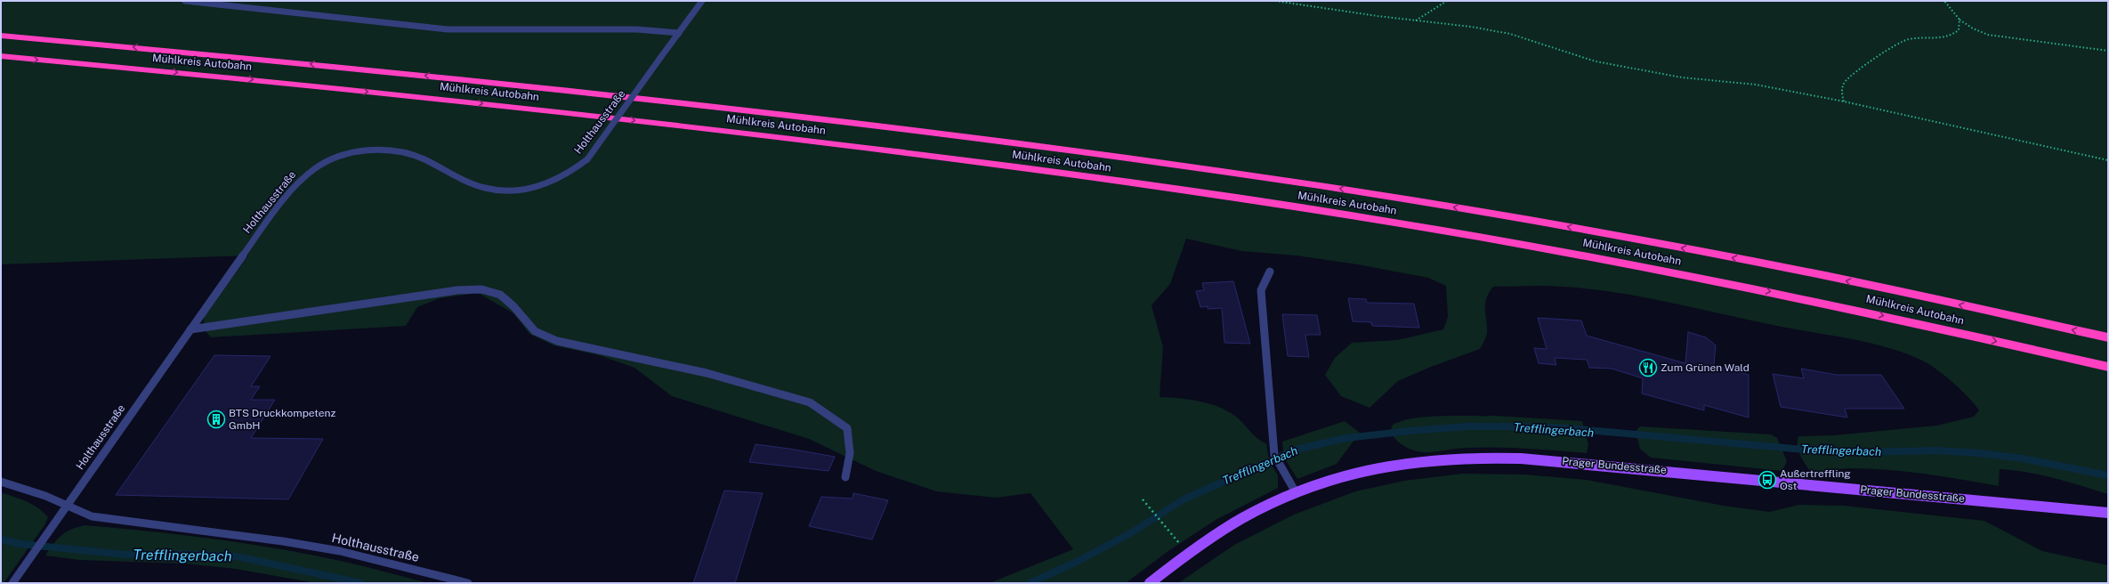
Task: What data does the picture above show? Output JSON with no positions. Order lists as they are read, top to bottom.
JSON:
{
  "streets": {
    "highway": ["Mühlkreis Autobahn"],
    "main road": ["Prager Bundesstraße"],
    "street": ["Holthausstraße"]
  },
  "water": ["Trefflingerbach"],
  "places": {
    "restaurant": ["Zum Grünen Wald"],
    "building": ["BTS Druckkompetenz GmbH"],
    "bus stop": ["Außertreffling Ost"]
  }
}
